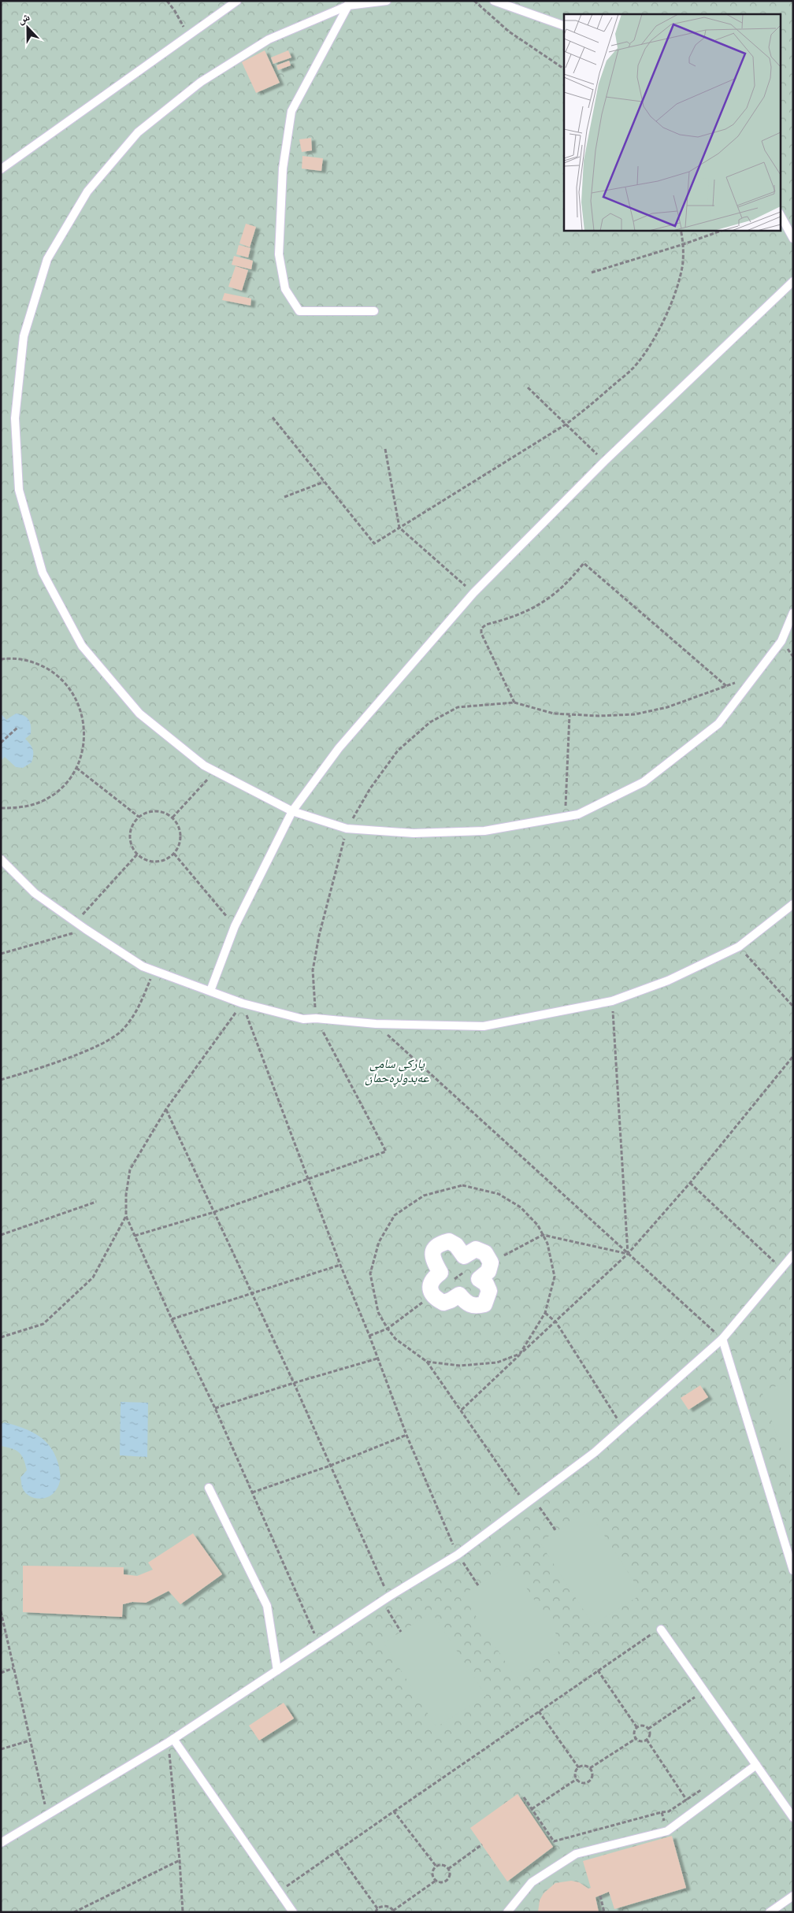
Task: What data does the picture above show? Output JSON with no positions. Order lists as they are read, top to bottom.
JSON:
{
  "parks": ["پارکی سامی عەبدولڕەحمان"],
  "north": "top"
}
